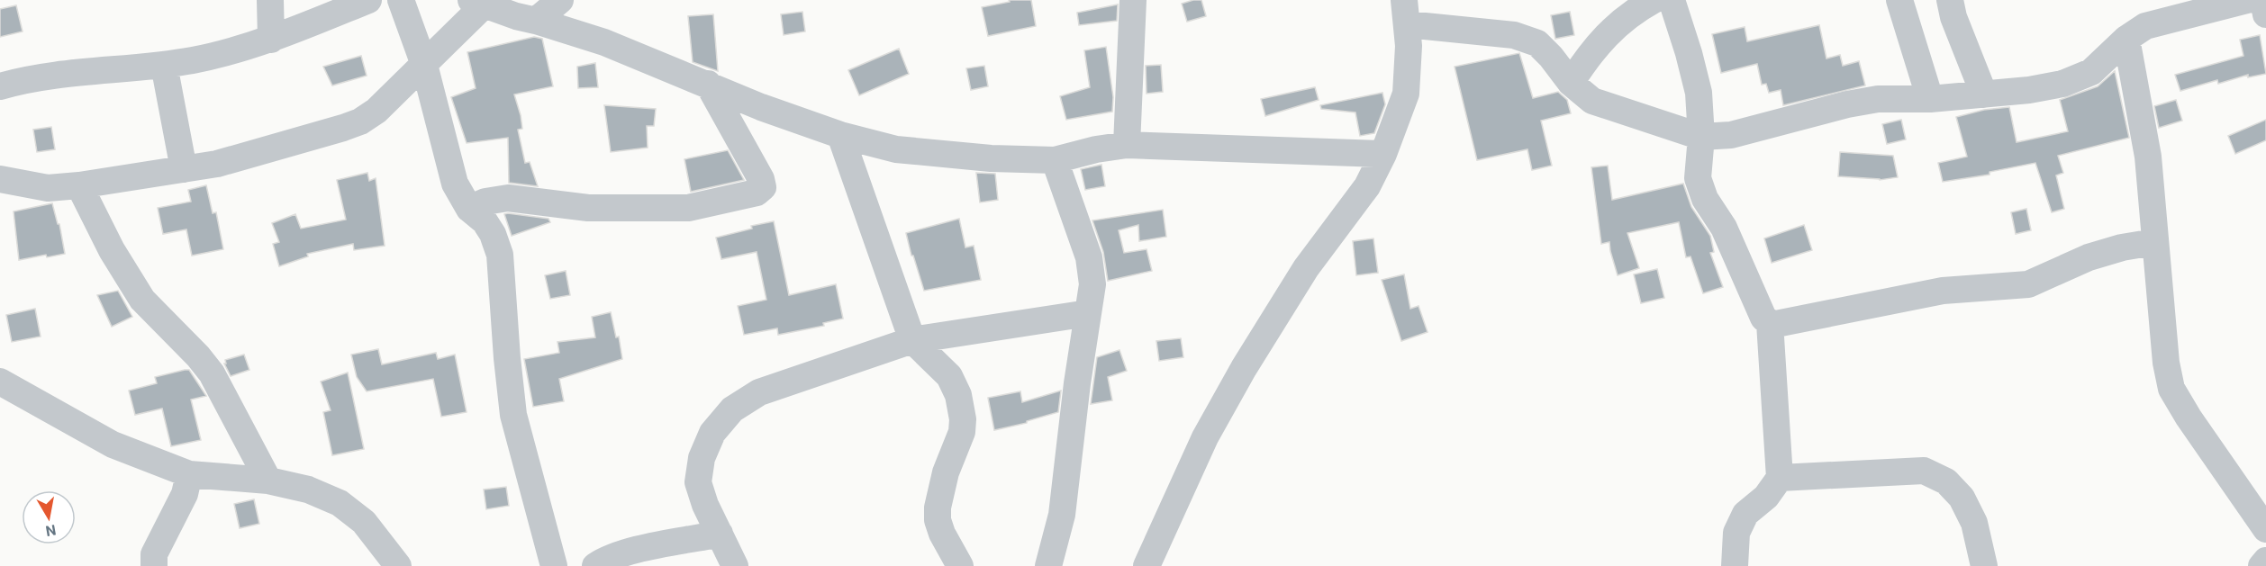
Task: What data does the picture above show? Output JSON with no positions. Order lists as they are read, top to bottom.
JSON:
{
  "north": "bottom"
}
